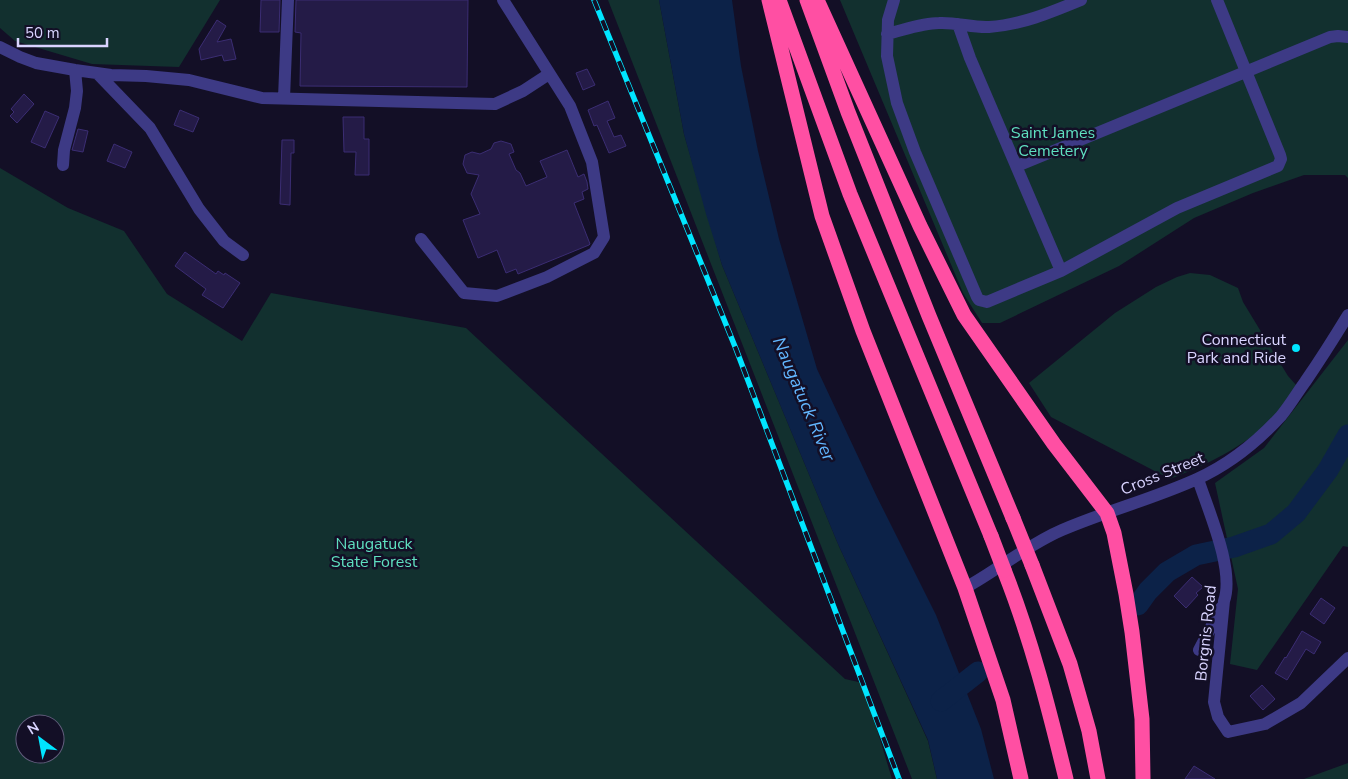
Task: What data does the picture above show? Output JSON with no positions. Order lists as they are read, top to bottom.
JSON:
{
  "streets": {
    "street": ["Cross Street", "Borgnis Road"]
  },
  "crossings": [
    ["Cross Street", "Borgnis Road"]
  ],
  "water": ["Naugatuck River"],
  "parks": ["Saint James Cemetery", "Naugatuck State Forest"],
  "places": ["Connecticut Park and Ride"],
  "scale_bar": "50 m",
  "north": "top left"
}
